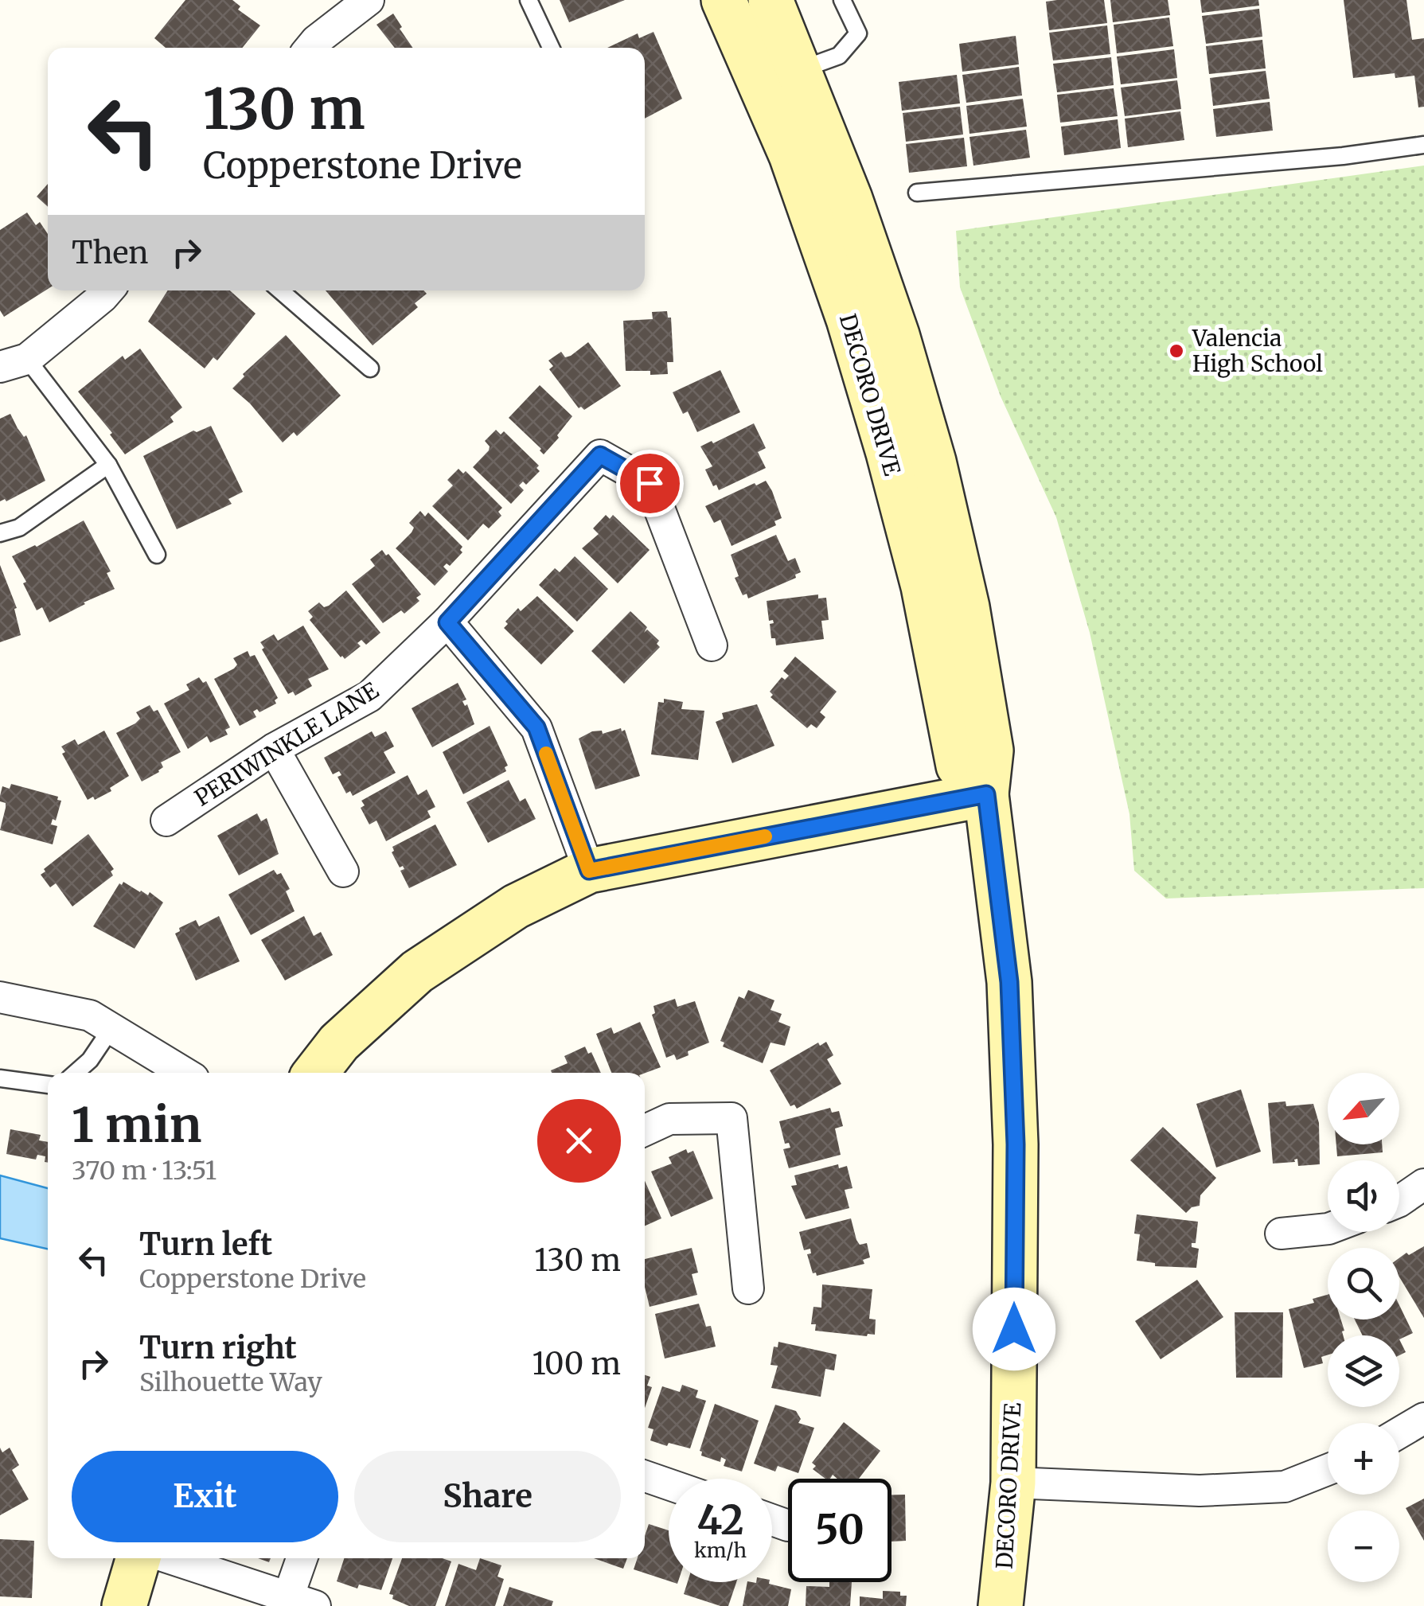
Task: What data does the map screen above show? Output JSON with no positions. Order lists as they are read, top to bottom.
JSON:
{
  "streets": {
    "main road": ["DECORO DRIVE"],
    "street": ["PERIWINKLE LANE"]
  },
  "places": ["Valencia High School"],
  "north": "bottom left",
  "page": {
    "turn": ["130 m", "Copperstone Drive"],
    "then": "Then",
    "map_buttons": ["+", "−"],
    "heading": ["1 min", "370 m · 13:51"],
    "list": [
      {
        "name": "Turn left",
        "note": "Copperstone Drive",
        "value": "130 m"
      },
      {
        "name": "Turn right",
        "note": "Silhouette Way",
        "value": "100 m"
      }
    ],
    "buttons": ["Exit", "Share"],
    "speed": "42 km/h",
    "limit": "50"
  }
}
